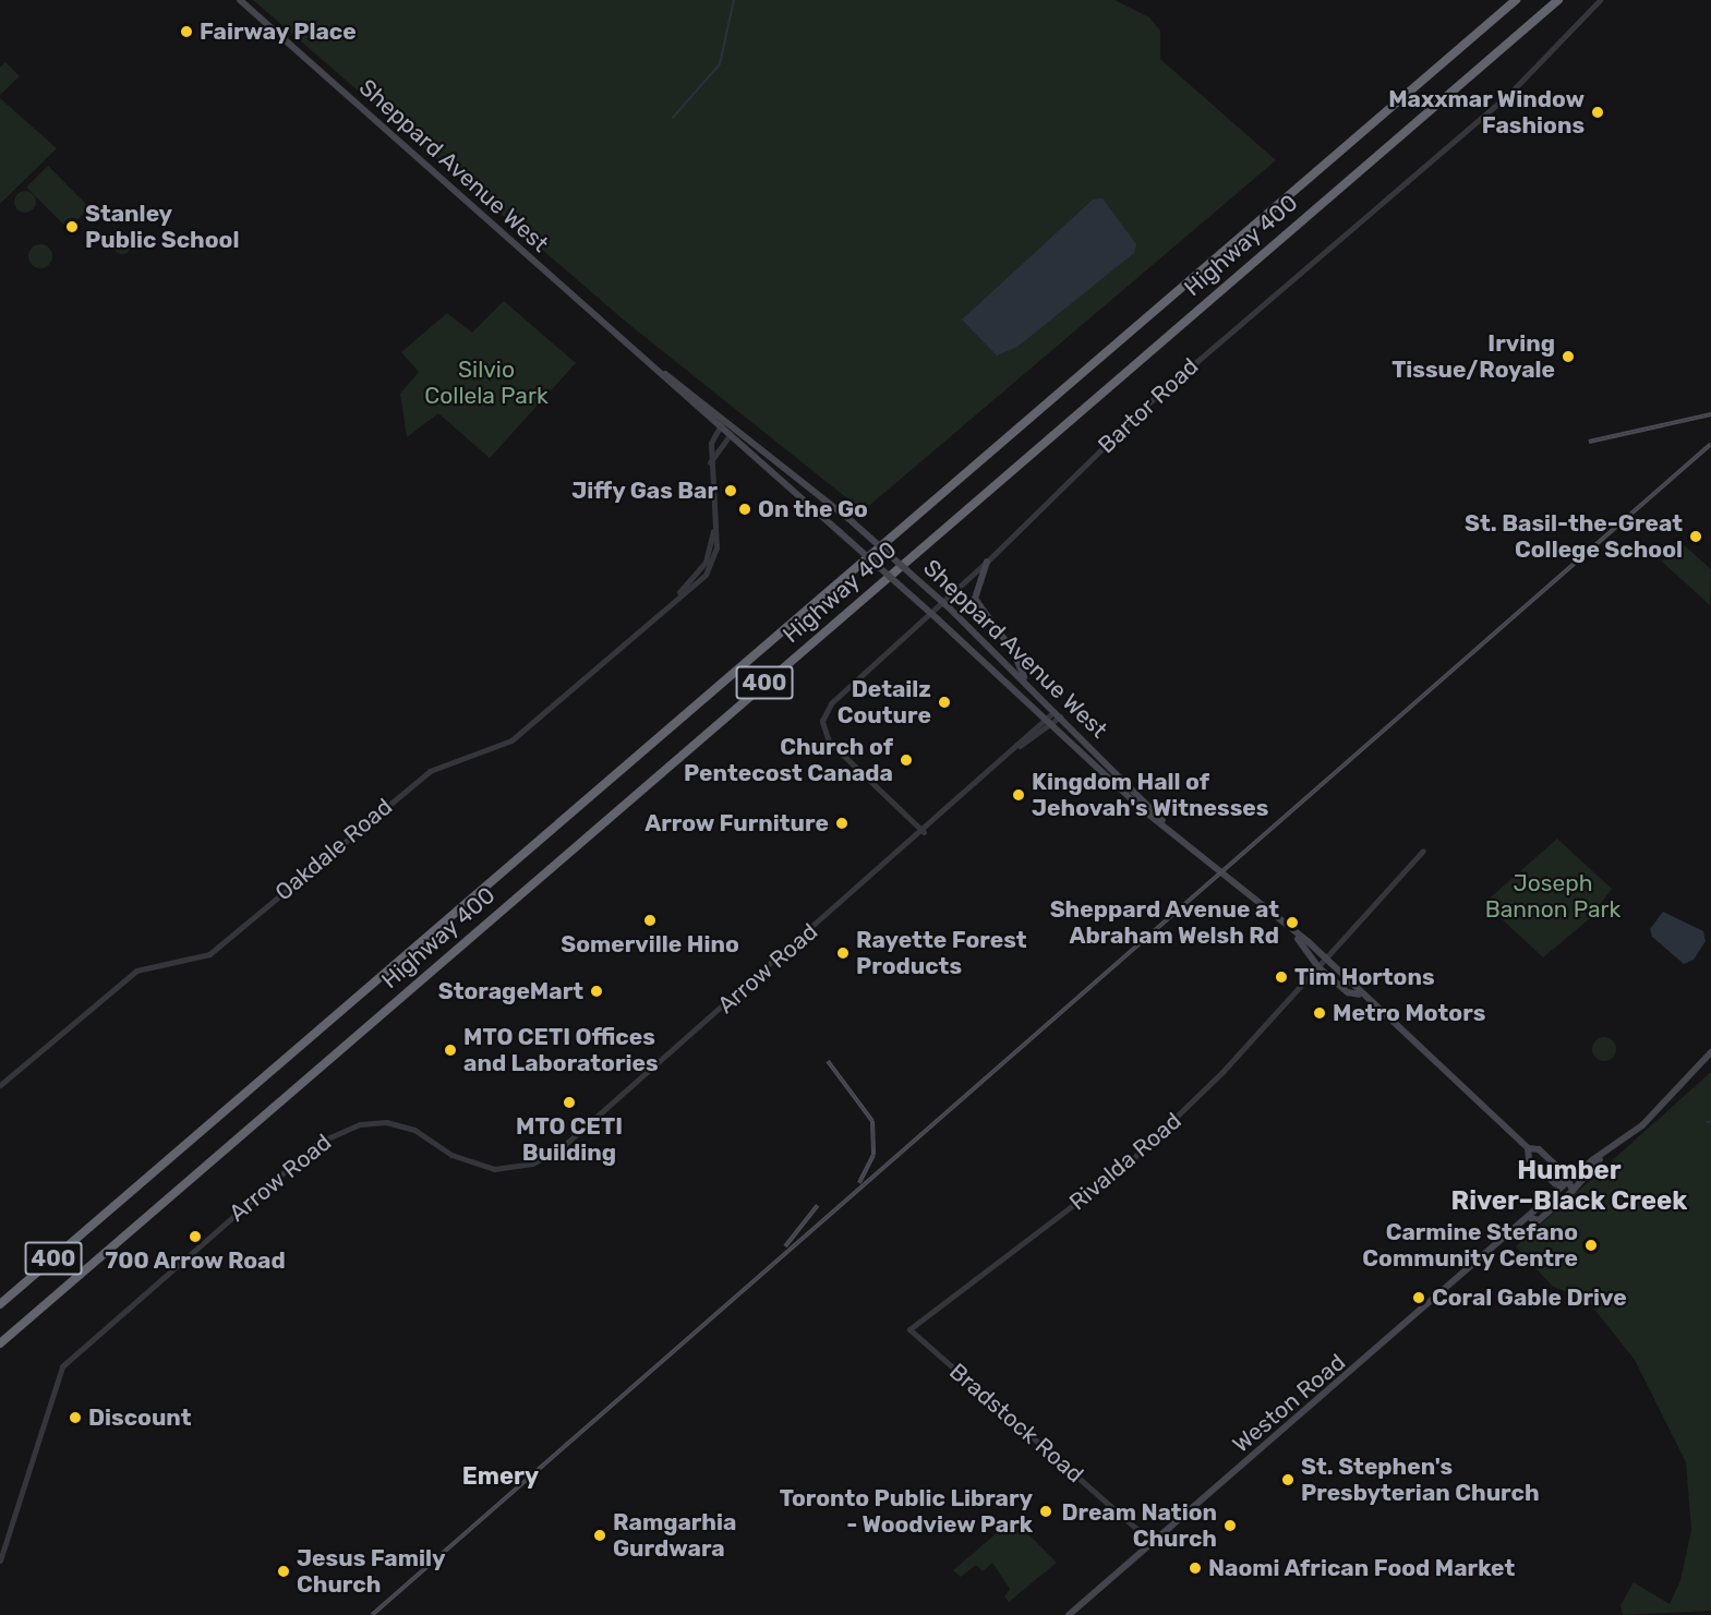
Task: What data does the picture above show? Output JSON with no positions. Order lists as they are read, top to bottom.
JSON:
{
  "streets": {
    "highway": ["Highway 400", "400"],
    "main road": ["Sheppard Avenue West", "Weston Road"],
    "street": [
      "Bartor Road",
      "Oakdale Road",
      "Arrow Road",
      "Rivalda Road",
      "Bradstock Road"
    ]
  },
  "crossings": [
    ["Sheppard Avenue West", "Oakdale Road"],
    ["Sheppard Avenue West", "Arrow Road"],
    ["Sheppard Avenue West", "Rivalda Road"],
    ["Sheppard Avenue West", "Weston Road"],
    ["Bartor Road", "Arrow Road"],
    ["Rivalda Road", "Bradstock Road"],
    ["Weston Road", "Bradstock Road"]
  ],
  "districts": ["Humber River–Black Creek", "Emery"],
  "parks": ["Silvio Collela Park", "Joseph Bannon Park"],
  "places": [
    "Fairway Place",
    "Maxxmar Window Fashions",
    "Stanley Public School",
    "Irving Tissue/Royale",
    "Jiffy Gas Bar",
    "On the Go",
    "St. Basil-the-Great College School",
    "Detailz Couture",
    "Church of Pentecost Canada",
    "Kingdom Hall of Jehovah's Witnesses",
    "Arrow Furniture",
    "Somerville Hino",
    "Sheppard Avenue at Abraham Welsh Rd",
    "Rayette Forest Products",
    "Tim Hortons",
    "StorageMart",
    "Metro Motors",
    "MTO CETI Offices and Laboratories",
    "MTO CETI Building",
    "700 Arrow Road",
    "Carmine Stefano Community Centre",
    "Coral Gable Drive",
    "Discount",
    "St. Stephen's Presbyterian Church",
    "Toronto Public Library - Woodview Park",
    "Dream Nation Church",
    "Ramgarhia Gurdwara",
    "Naomi African Food Market",
    "Jesus Family Church"
  ]
}
